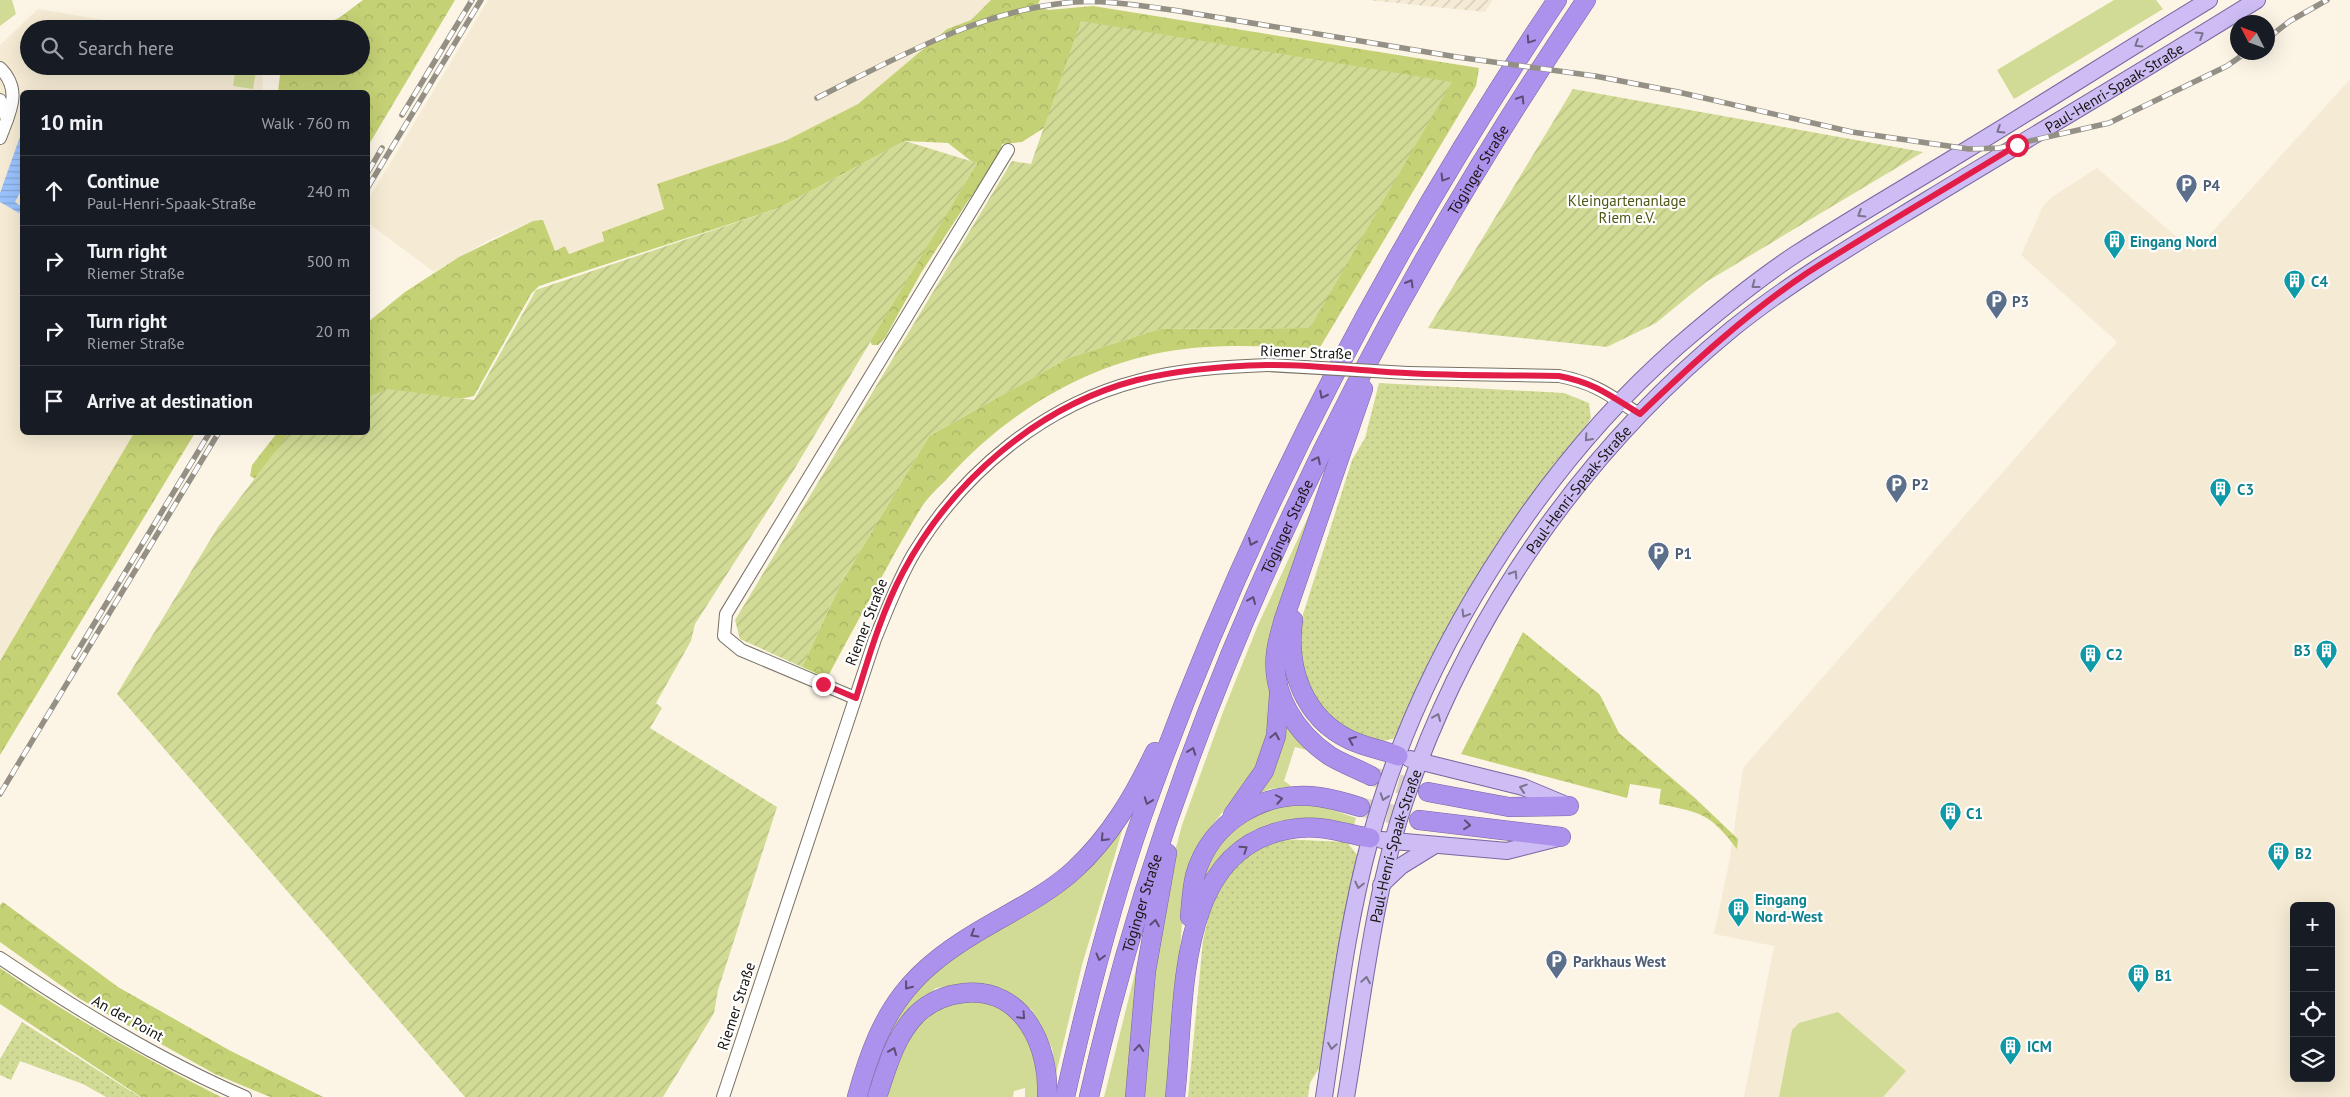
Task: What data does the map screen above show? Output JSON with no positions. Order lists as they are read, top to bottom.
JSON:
{
  "streets": {
    "highway": ["Töginger Straße"],
    "main road": ["Paul-Henri-Spaak-Straße"],
    "street": ["Riemer Straße", "An der Point"]
  },
  "crossings": [
    ["Paul-Henri-Spaak-Straße", "Riemer Straße"]
  ],
  "parks": ["Kleingartenanlage Riem e.V."],
  "places": {
    "parking": [
      "P4",
      "P3",
      "P2",
      "P1",
      "Parkhaus West"
    ],
    "building": [
      "Eingang Nord",
      "C4",
      "C3",
      "B3",
      "C2",
      "C1",
      "B2",
      "Eingang Nord-West",
      "B1",
      "ICM"
    ]
  },
  "north": "top left",
  "page": {
    "search": "Search here",
    "heading": ["10 min", "Walk · 760 m"],
    "list": [
      ["Continue", "Paul-Henri-Spaak-Straße", "240 m"],
      ["Turn right", "Riemer Straße", "500 m"],
      ["Turn right", "Riemer Straße", "20 m"],
      "Arrive at destination"
    ],
    "map_buttons": ["+", "−"]
  }
}
